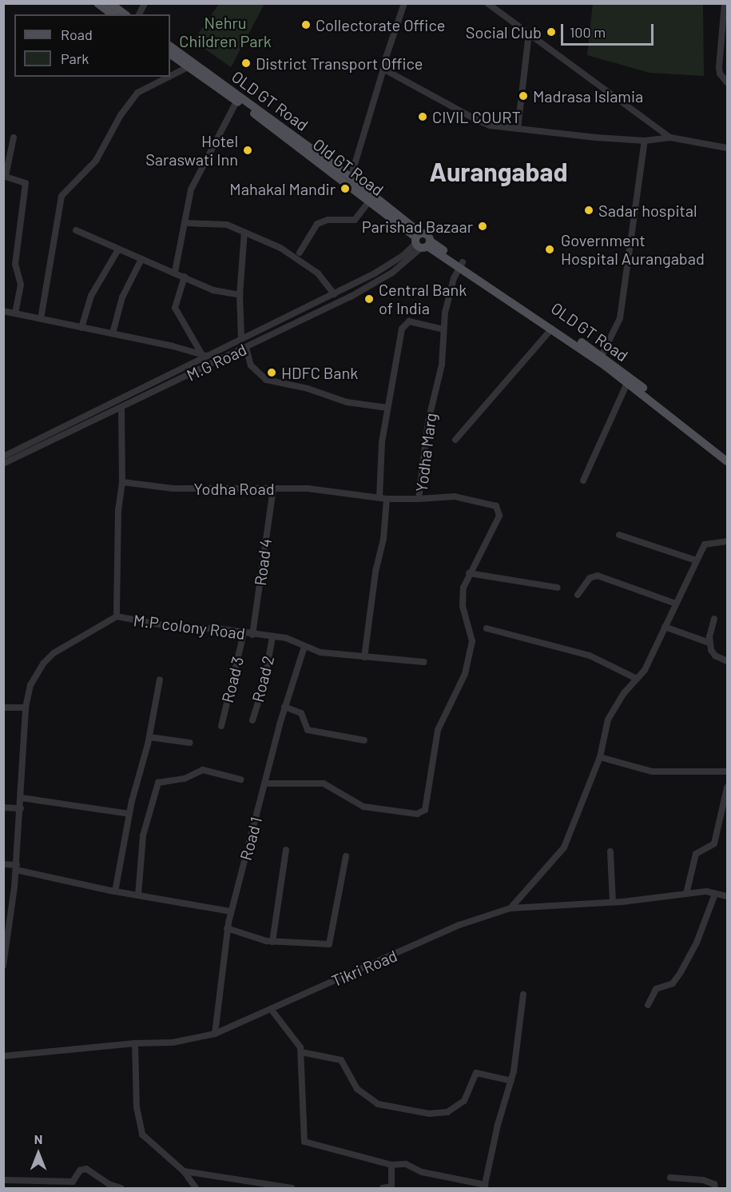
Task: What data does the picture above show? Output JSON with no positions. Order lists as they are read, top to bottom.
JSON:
{
  "streets": {
    "main road": ["OLD GT Road", "Old GT Road"],
    "street": [
      "M.G Road",
      "Yodha Marg",
      "Yodha Road",
      "Road 4",
      "M.P colony Road",
      "Road 2",
      "Road 3",
      "Road 1",
      "Tikri Road"
    ]
  },
  "crossings": [
    ["OLD GT Road", "Old GT Road"],
    ["OLD GT Road", "M.G Road"],
    ["OLD GT Road", "Yodha Marg"],
    ["Old GT Road", "M.G Road"],
    ["Yodha Marg", "Yodha Road"],
    ["Yodha Marg", "Road 1"],
    ["Yodha Road", "Road 4"],
    ["Yodha Road", "M.P colony Road"],
    ["Road 4", "M.P colony Road"],
    ["M.P colony Road", "Road 2"],
    ["M.P colony Road", "Road 3"],
    ["M.P colony Road", "Road 1"],
    ["Road 1", "Tikri Road"]
  ],
  "districts": ["Aurangabad"],
  "parks": ["Nehru Children Park"],
  "places": [
    "Collectorate Office",
    "Social Club",
    "District Transport Office",
    "Madrasa Islamia",
    "CIVIL COURT",
    "Hotel Saraswati Inn",
    "Mahakal Mandir",
    "Sadar hospital",
    "Parishad Bazaar",
    "Government Hospital Aurangabad",
    "Central Bank of India",
    "HDFC Bank"
  ],
  "legend": ["Road", "Park"],
  "scale_bar": "100 m",
  "north": "top"
}
